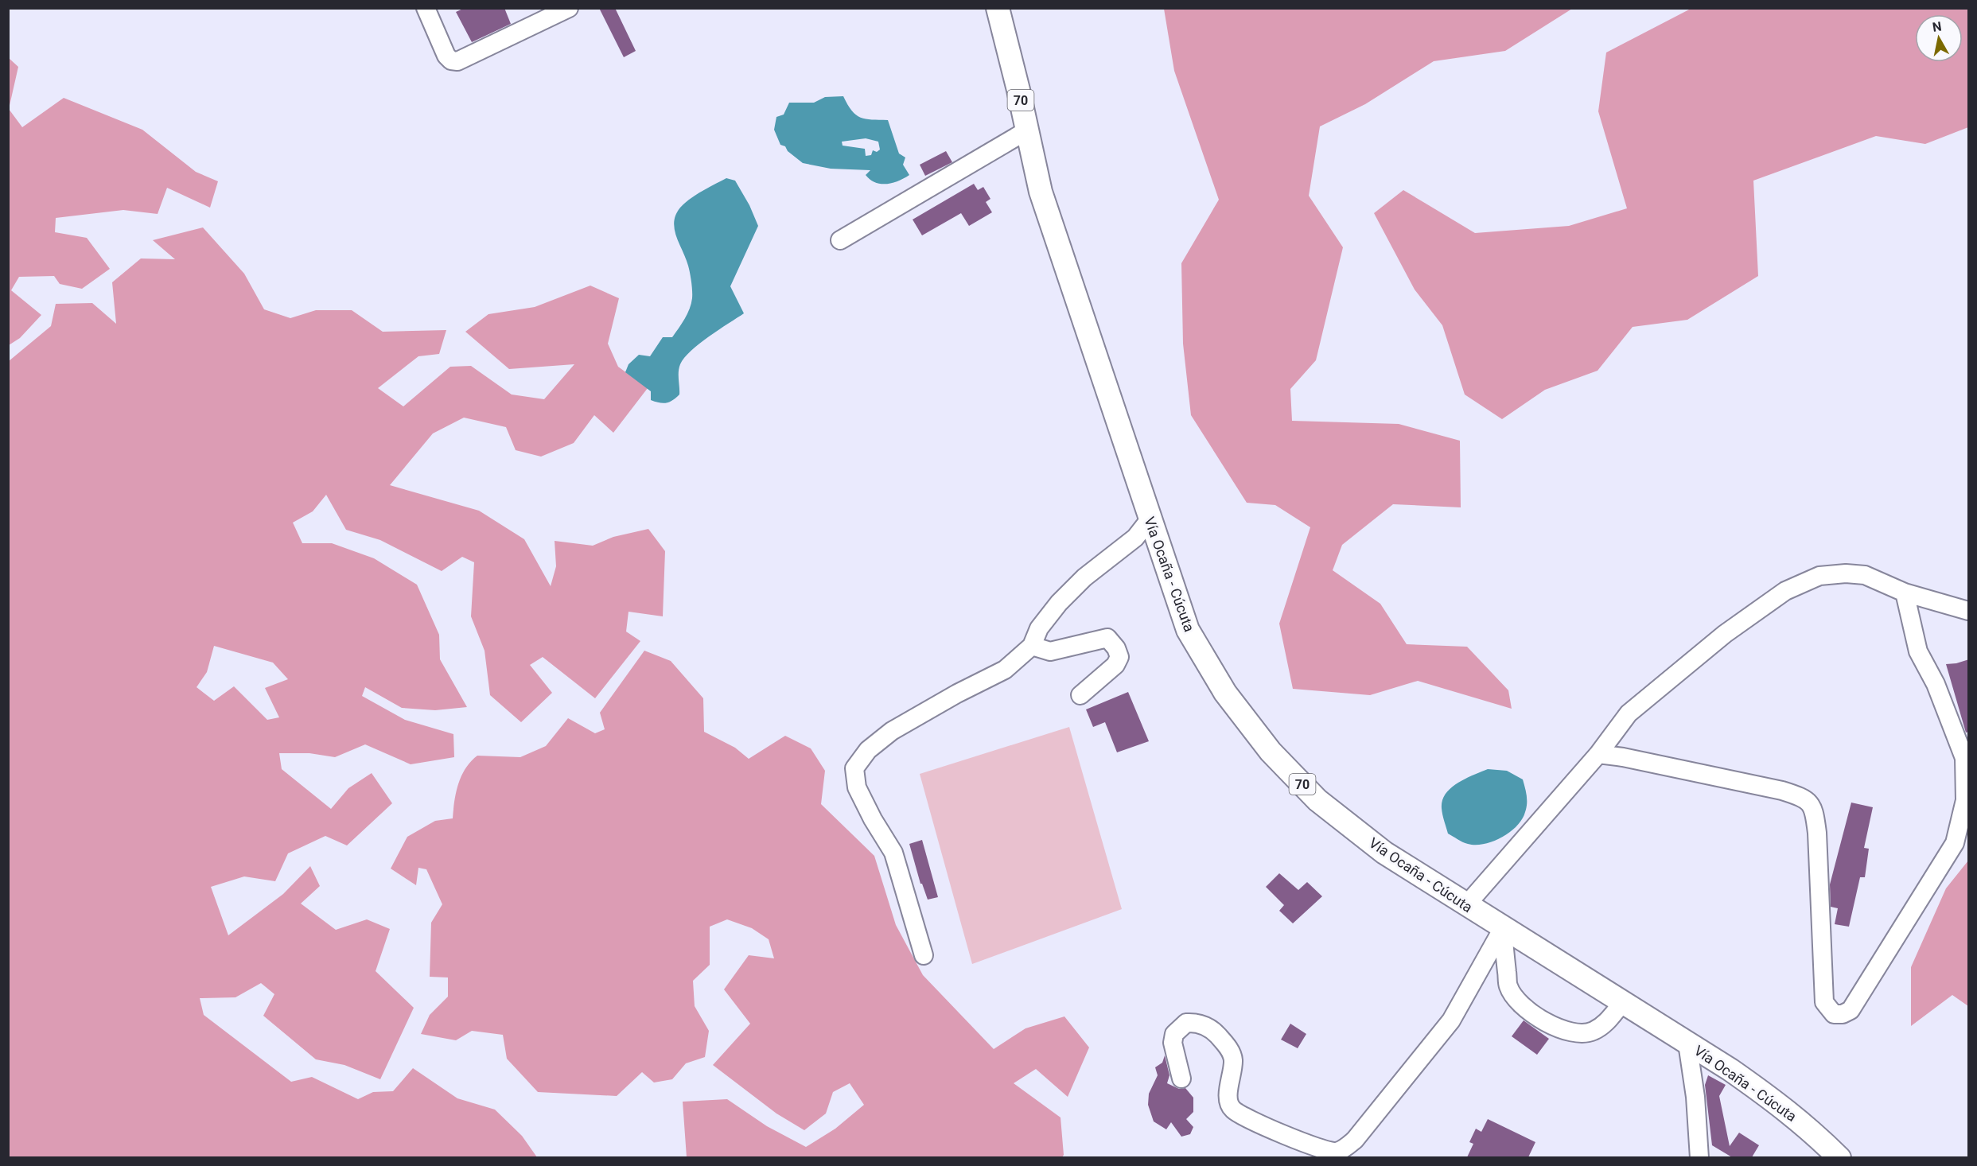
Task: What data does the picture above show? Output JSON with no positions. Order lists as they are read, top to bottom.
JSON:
{
  "streets": {
    "main road": ["70", "Vía Ocaña - Cúcuta"]
  },
  "north": "top"
}
